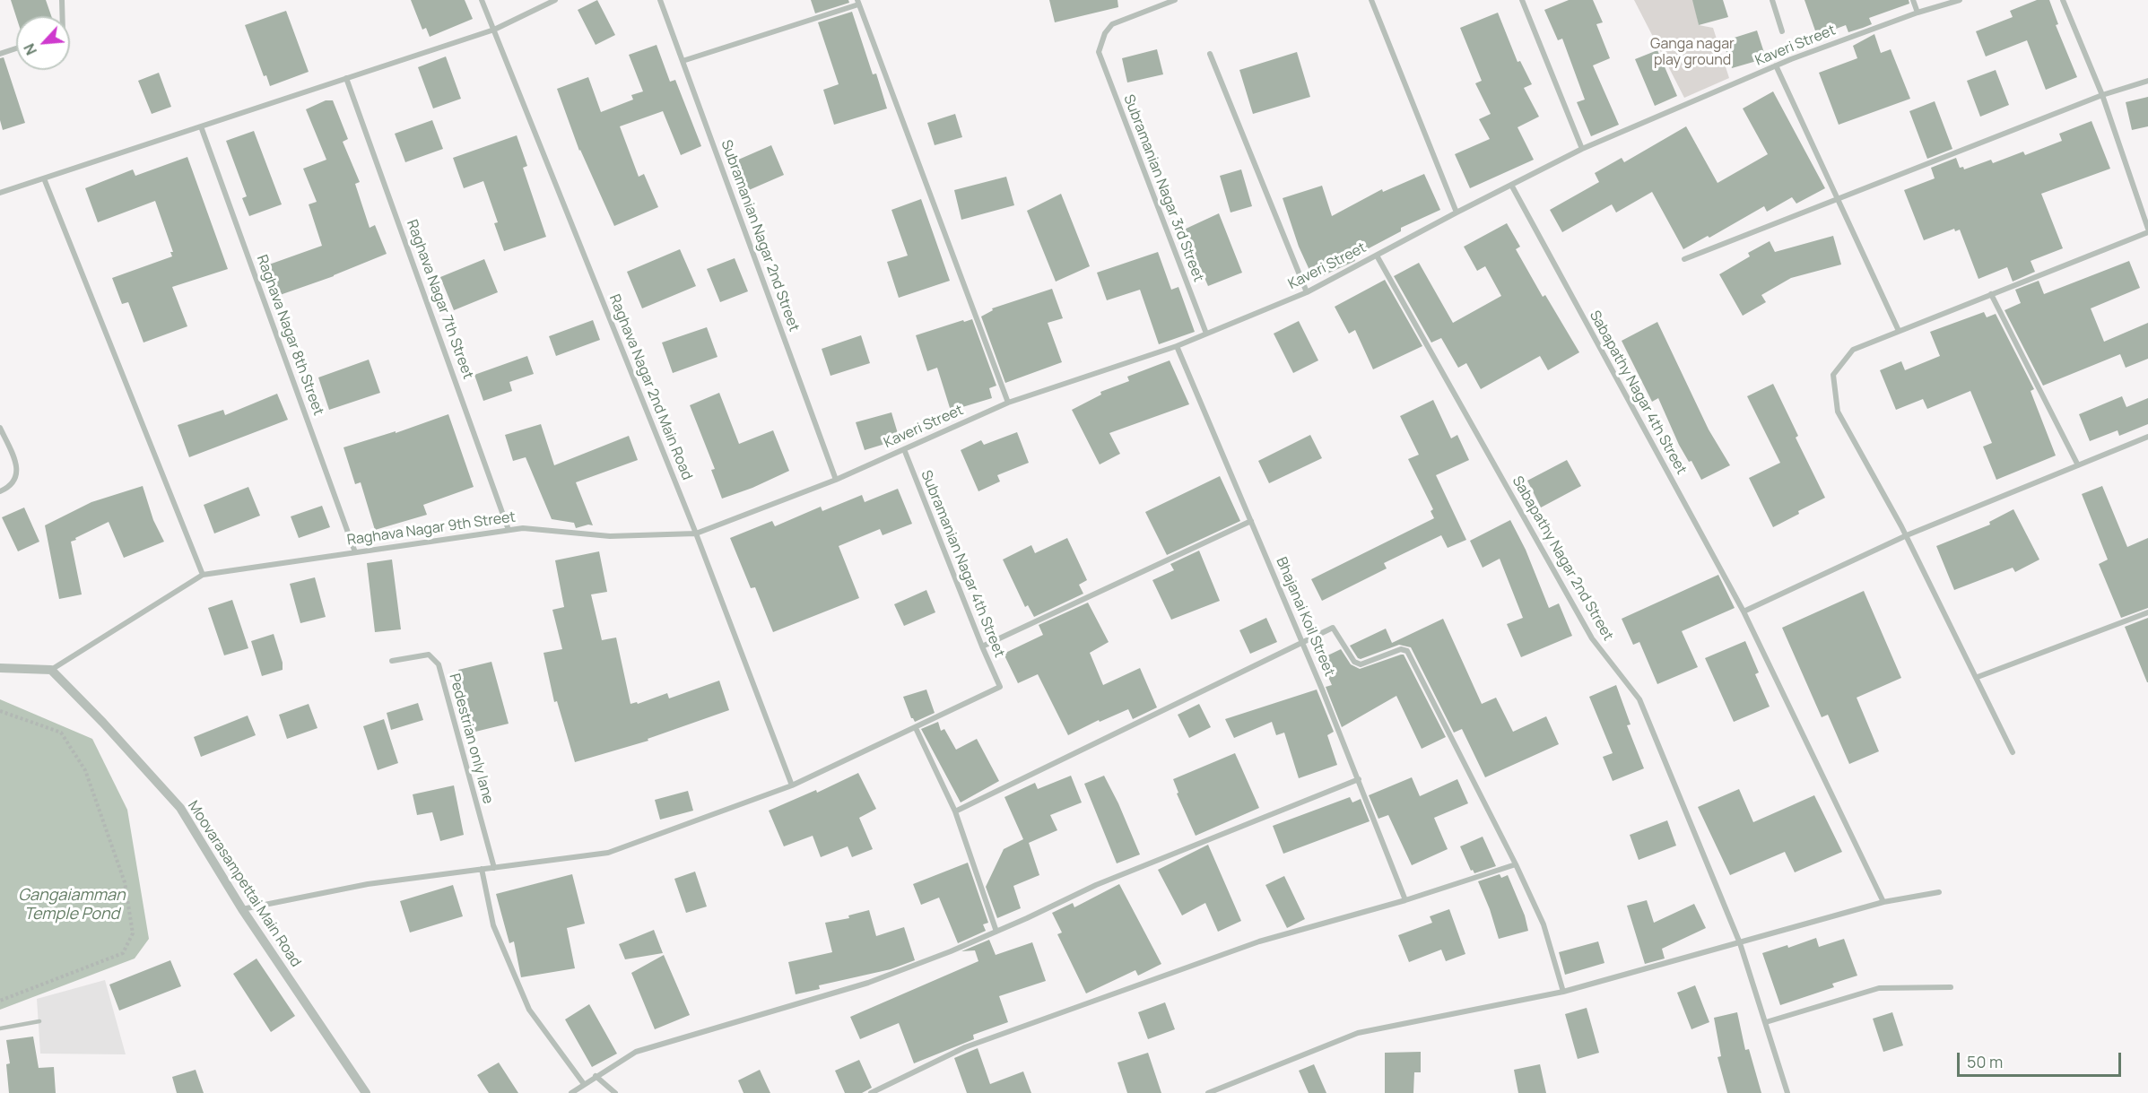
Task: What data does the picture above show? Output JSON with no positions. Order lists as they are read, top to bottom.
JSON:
{
  "streets": {
    "street": [
      "Kaveri Street",
      "Subramanian Nagar 3rd Street",
      "Subramanian Nagar 2nd Street",
      "Raghava Nagar 7th Street",
      "Raghava Nagar 8th Street",
      "Raghava Nagar 2nd Main Road",
      "Sabapathy Nagar 4th Street",
      "Raghava Nagar 9th Street",
      "Sabapathy Nagar 2nd Street",
      "Subramanian Nagar 4th Street",
      "Bhajanai Koil Street",
      "Pedestrian only lane",
      "Moovarasampettai Main Road"
    ]
  },
  "crossings": [
    ["Kaveri Street", "Subramanian Nagar 3rd Street"],
    ["Kaveri Street", "Subramanian Nagar 2nd Street"],
    ["Kaveri Street", "Raghava Nagar 2nd Main Road"],
    ["Kaveri Street", "Sabapathy Nagar 4th Street"],
    ["Kaveri Street", "Raghava Nagar 9th Street"],
    ["Kaveri Street", "Sabapathy Nagar 2nd Street"],
    ["Kaveri Street", "Subramanian Nagar 4th Street"],
    ["Kaveri Street", "Bhajanai Koil Street"],
    ["Raghava Nagar 7th Street", "Raghava Nagar 9th Street"],
    ["Raghava Nagar 8th Street", "Raghava Nagar 9th Street"],
    ["Raghava Nagar 2nd Main Road", "Raghava Nagar 9th Street"]
  ],
  "water": ["Gangaiamman Temple Pond"],
  "parks": ["Ganga nagar play ground"],
  "scale_bar": "50 m",
  "north": "bottom left"
}
